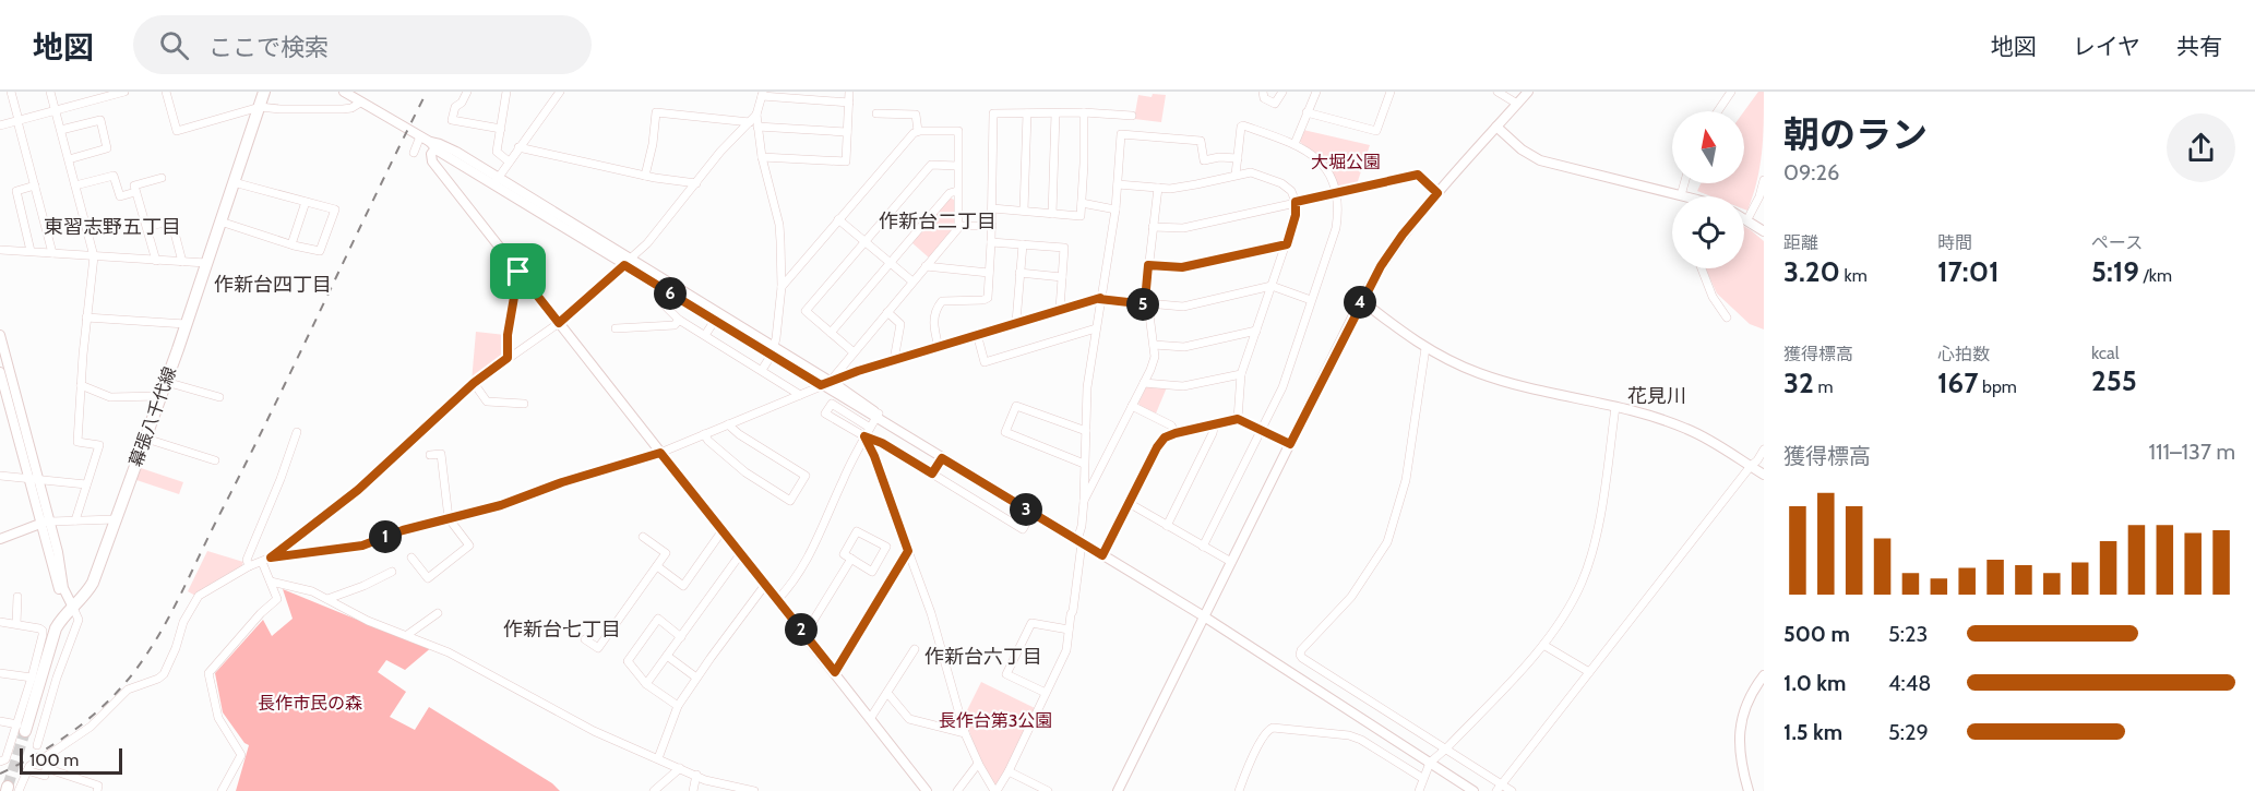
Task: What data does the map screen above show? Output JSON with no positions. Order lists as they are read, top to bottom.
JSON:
{
  "streets": {
    "main road": ["幕張八千代線"]
  },
  "districts": [
    "作新台二丁目",
    "東習志野五丁目",
    "作新台四丁目",
    "花見川",
    "作新台七丁目",
    "作新台六丁目"
  ],
  "parks": ["大堀公園", "長作市民の森", "長作台第3公園"],
  "scale_bar": "100 m",
  "north": "top",
  "page": {
    "header": "地図",
    "search": "ここで検索",
    "nav": ["地図", "レイヤ", "共有"],
    "heading": ["朝のラン", "09:26"],
    "stats": [
      ["距離", "3.20 km"],
      ["時間", "17:01"],
      ["ペース", "5:19 /km"],
      ["獲得標高", "32 m"],
      ["心拍数", "167 bpm"],
      ["kcal", "255"]
    ],
    "pins": [
      "6",
      "4",
      "5",
      "3",
      "1",
      "2"
    ],
    "chart": ["獲得標高", "111–137 m"],
    "list": [
      {
        "name": "500 m",
        "note": "5:23"
      },
      {
        "name": "1.0 km",
        "note": "4:48"
      },
      {
        "name": "1.5 km",
        "note": "5:29"
      }
    ],
    "scale": "100 m"
  }
}
